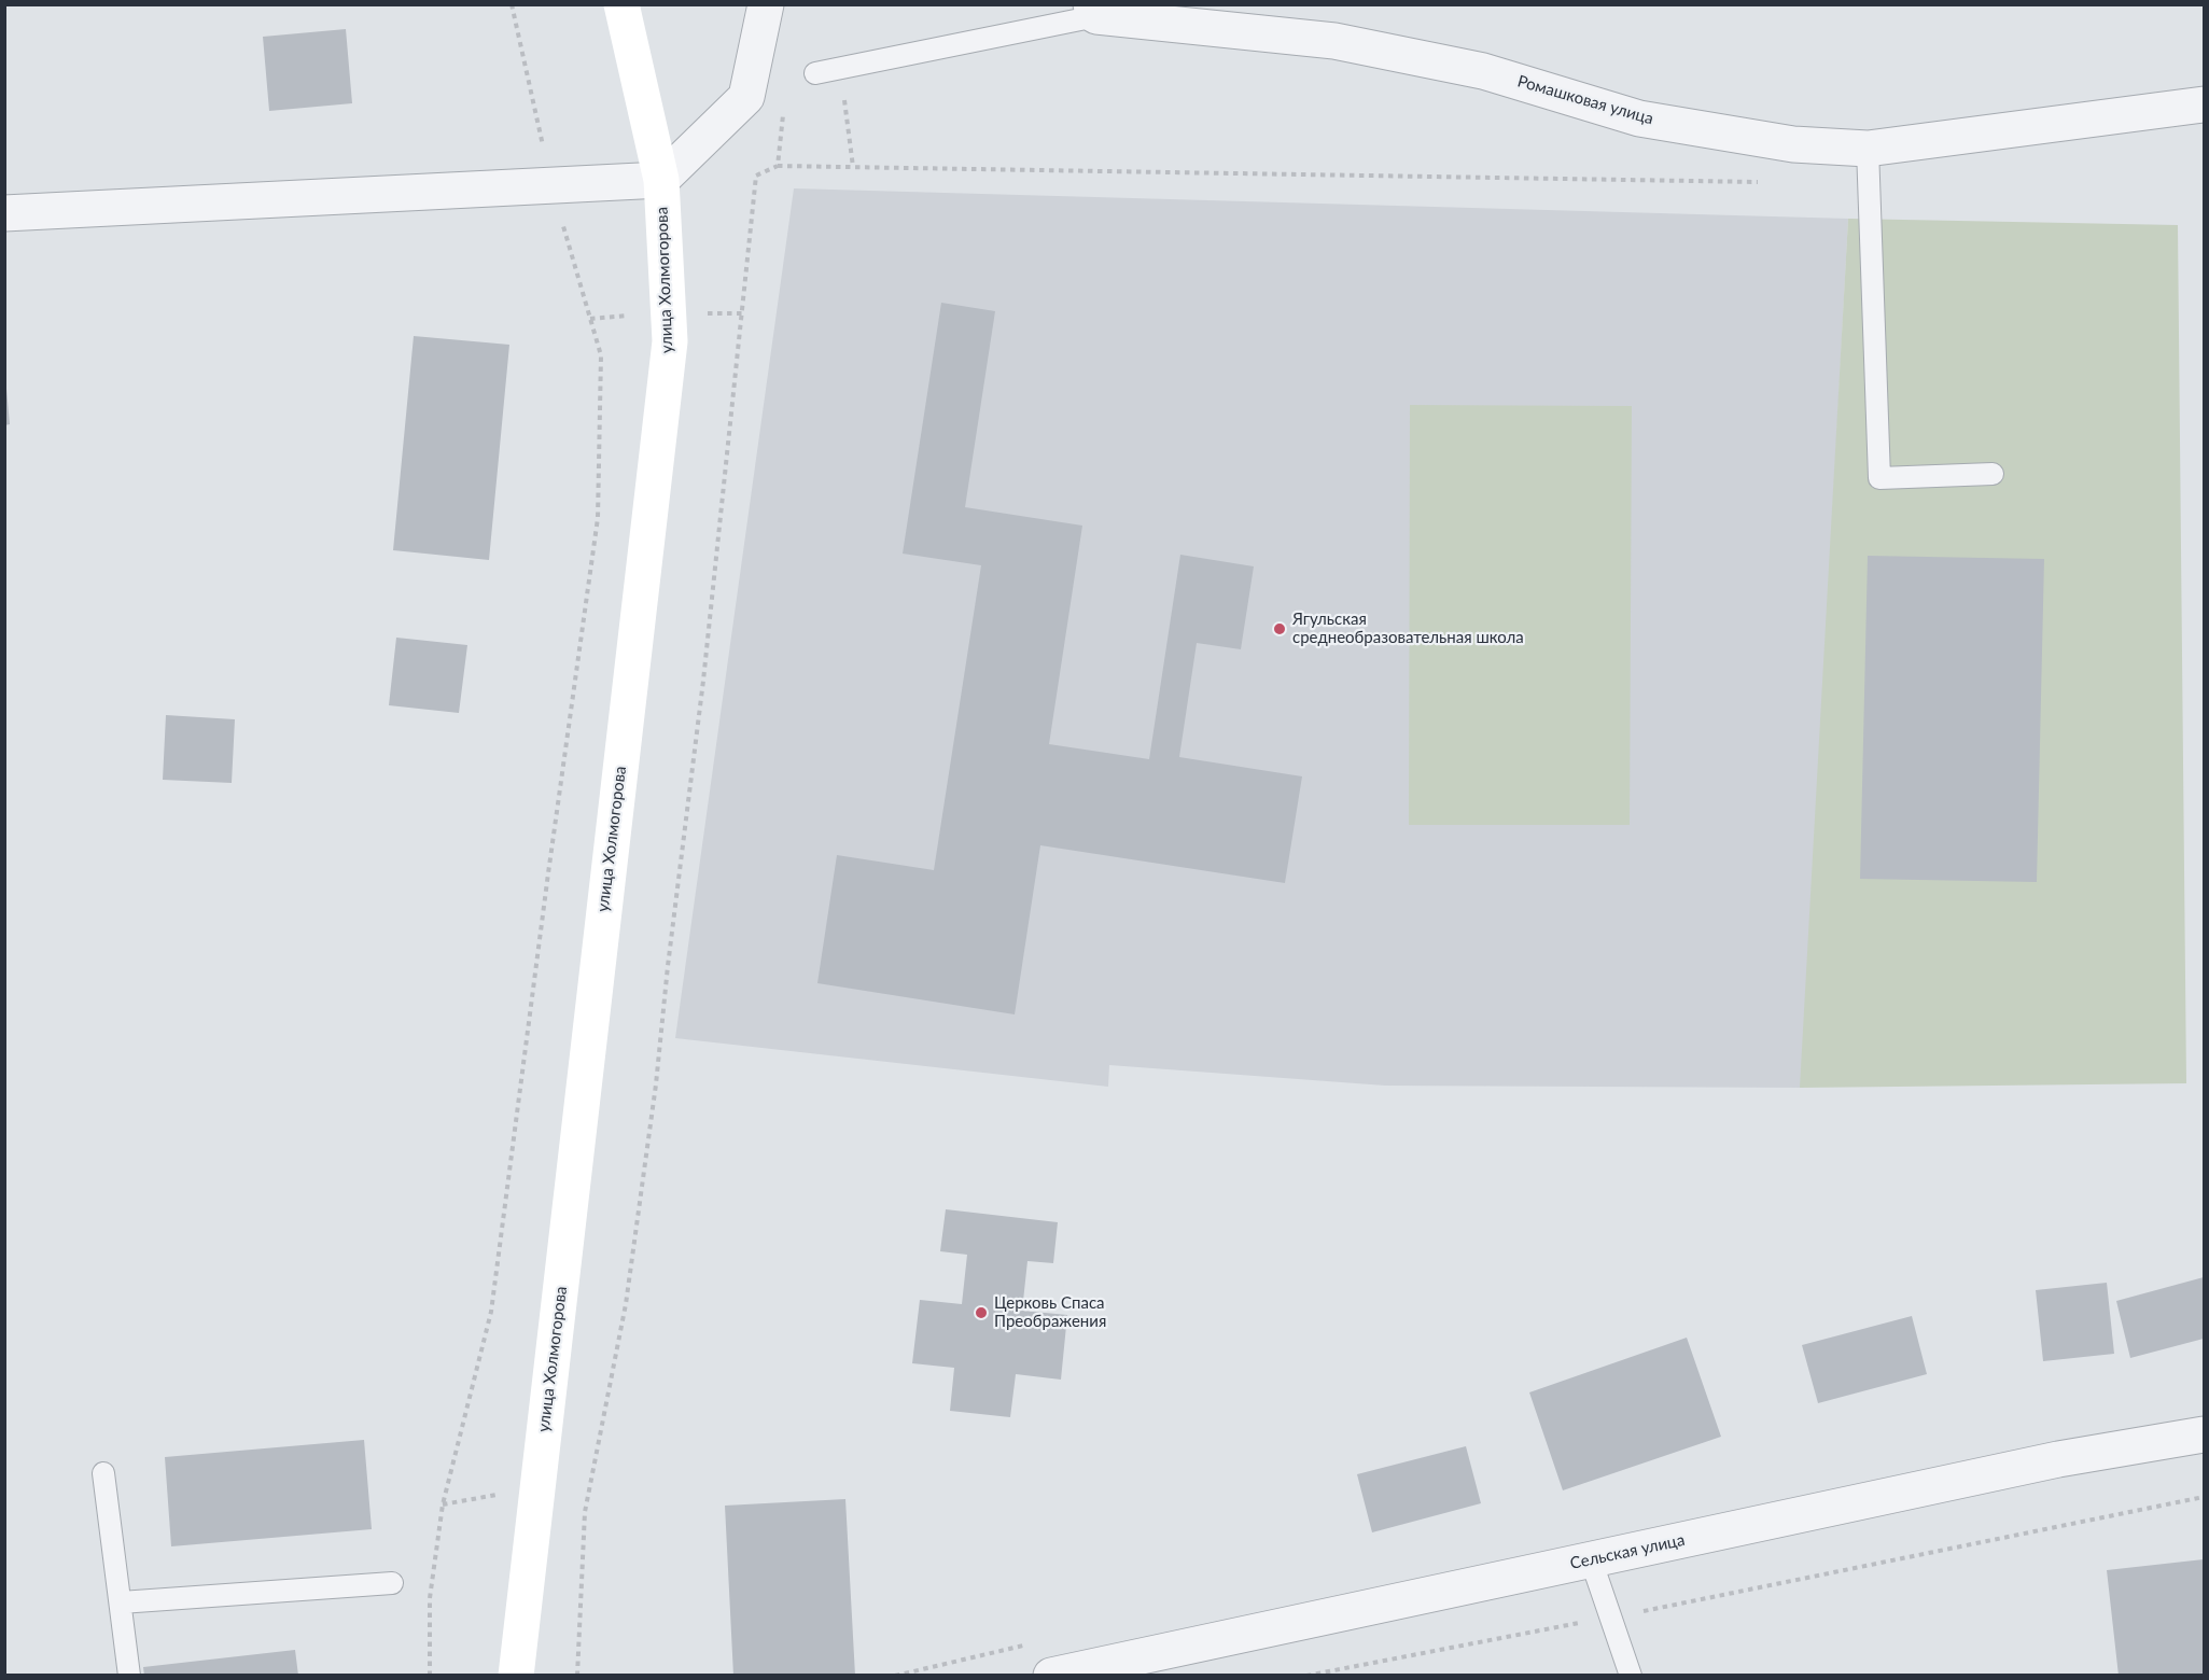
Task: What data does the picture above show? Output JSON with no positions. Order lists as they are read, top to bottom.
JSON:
{
  "streets": {
    "street": ["Ромашковая улица", "улица Холмогорова", "Сельская улица"]
  },
  "places": ["Ягульская среднеобразовательная школа", "Церковь Спаса Преображения"]
}
